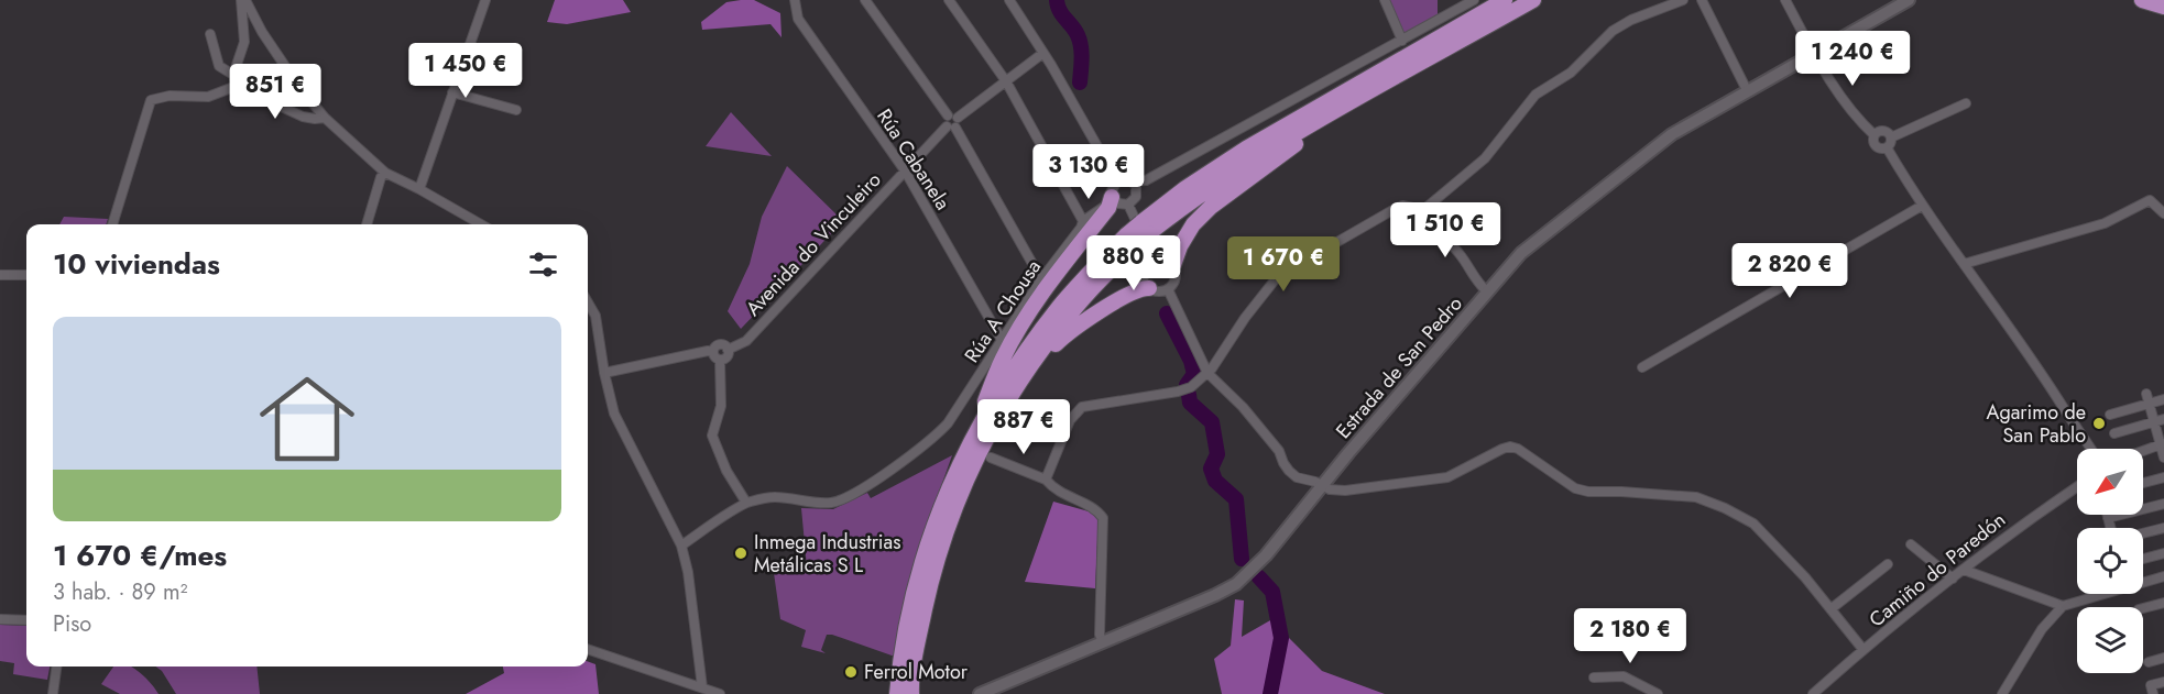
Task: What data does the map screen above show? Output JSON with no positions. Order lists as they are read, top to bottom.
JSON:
{
  "streets": {
    "street": [
      "Rúa Cabanela",
      "Avenida do Vinculeiro",
      "Rúa A Chousa",
      "Estrada de San Pedro",
      "Camiño do Paredón"
    ]
  },
  "crossings": [
    ["Rúa Cabanela", "Avenida do Vinculeiro"],
    ["Rúa Cabanela", "Rúa A Chousa"]
  ],
  "places": ["Agarimo de San Pablo", "Inmega Industrias Metálicas S L", "Ferrol Motor"],
  "north": "bottom left",
  "page": {
    "price": [
      "1 240 €",
      "1 450 €",
      "851 €",
      "3 130 €",
      "1 510 €",
      "880 €",
      "1 670 €",
      "2 820 €",
      "887 €",
      "2 180 €"
    ],
    "heading": "10 viviendas",
    "list": [
      {
        "name": "1 670 €/mes",
        "note": "3 hab. · 89 m² · Piso"
      }
    ]
  }
}
